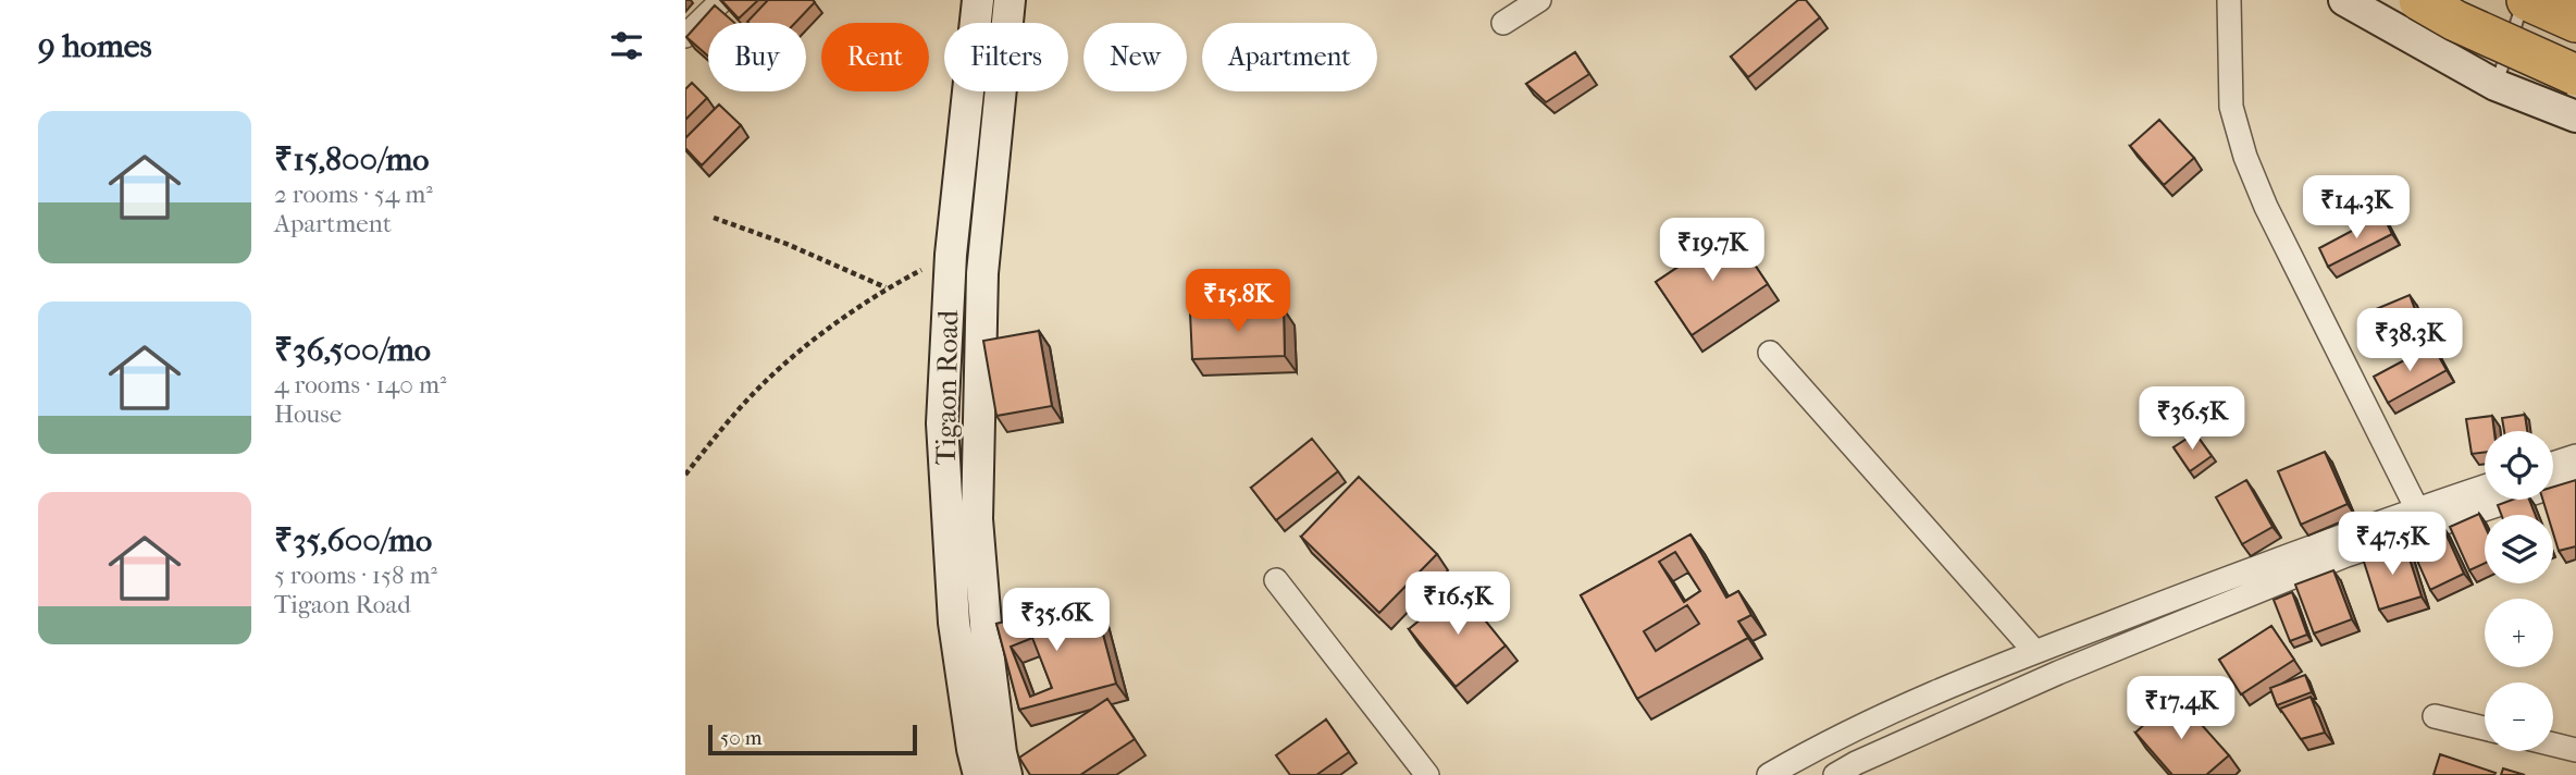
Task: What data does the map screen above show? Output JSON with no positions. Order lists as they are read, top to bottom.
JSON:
{
  "streets": {
    "street": ["Tigaon Road"]
  },
  "scale_bar": "50 m",
  "page": {
    "heading": "9 homes",
    "chip": [
      "Buy",
      "Rent",
      "Filters",
      "New",
      "Apartment"
    ],
    "list": [
      {
        "name": "₹15,800/mo",
        "note": "2 rooms · 54 m² · Apartment"
      },
      {
        "name": "₹36,500/mo",
        "note": "4 rooms · 140 m² · House"
      },
      {
        "name": "₹35,600/mo",
        "note": "5 rooms · 158 m² · Tigaon Road"
      }
    ],
    "price": [
      "₹14.3K",
      "₹19.7K",
      "₹15.8K",
      "₹38.3K",
      "₹36.5K",
      "₹47.5K",
      "₹16.5K",
      "₹35.6K",
      "₹17.4K"
    ],
    "map_buttons": ["+", "−"],
    "scale": "50 m"
  }
}
